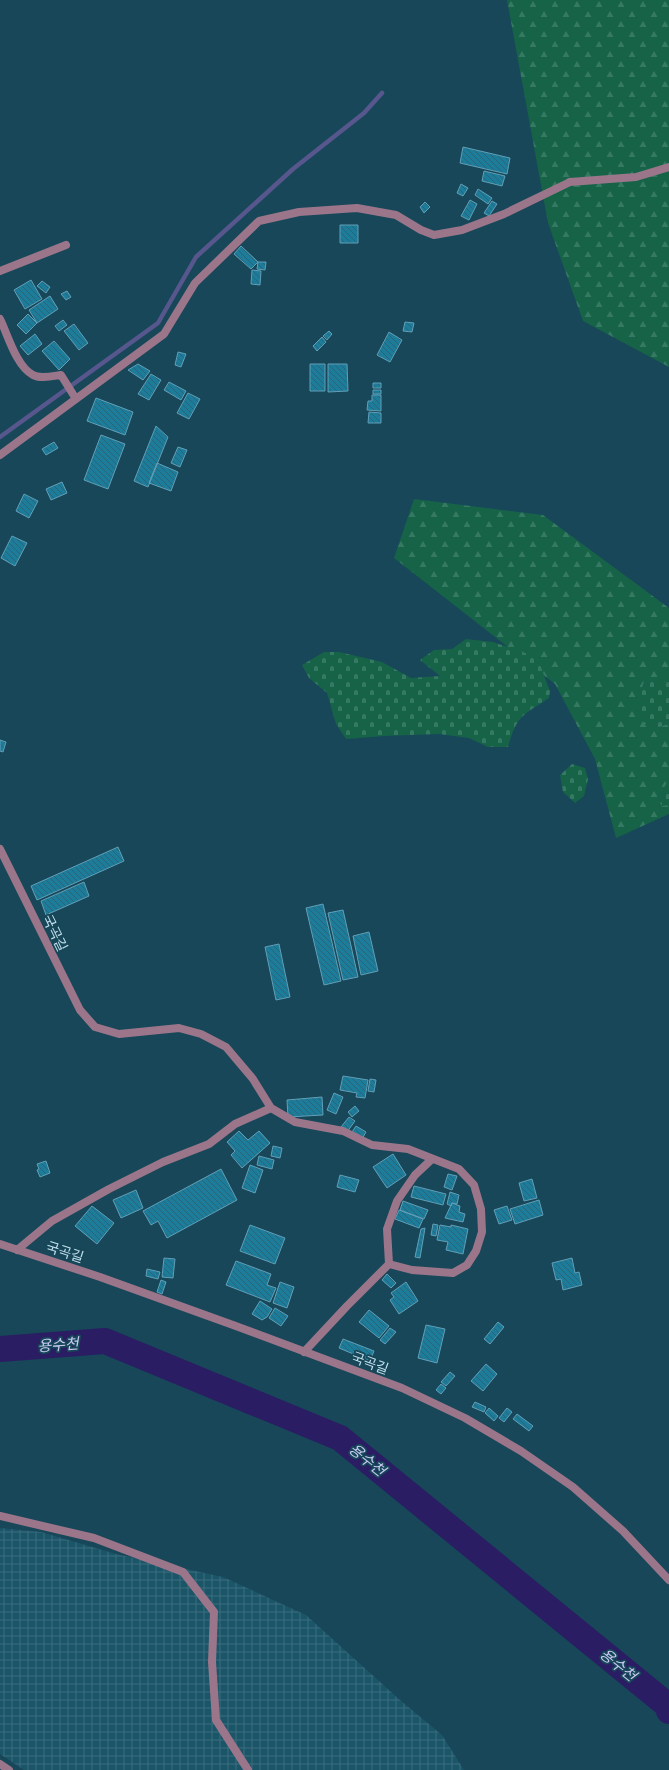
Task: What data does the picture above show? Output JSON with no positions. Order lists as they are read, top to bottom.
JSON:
{
  "streets": {
    "street": ["국곡길"]
  },
  "water": ["용수천"]
}
